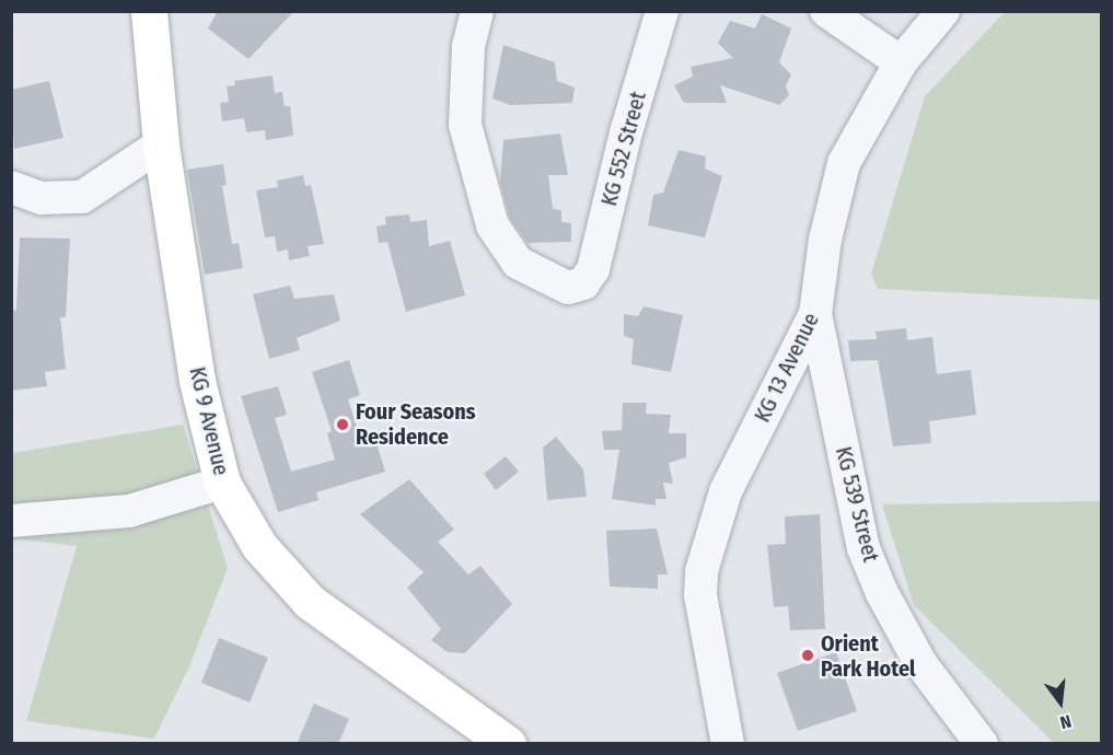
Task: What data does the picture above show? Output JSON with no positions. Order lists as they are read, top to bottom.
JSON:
{
  "streets": {
    "main road": ["KG 9 Avenue"],
    "street": ["KG 552 Street", "KG 13 Avenue", "KG 539 Street"]
  },
  "crossings": [
    ["KG 13 Avenue", "KG 539 Street"]
  ],
  "places": ["Four Seasons Residence", "Orient Park Hotel"],
  "north": "bottom"
}
